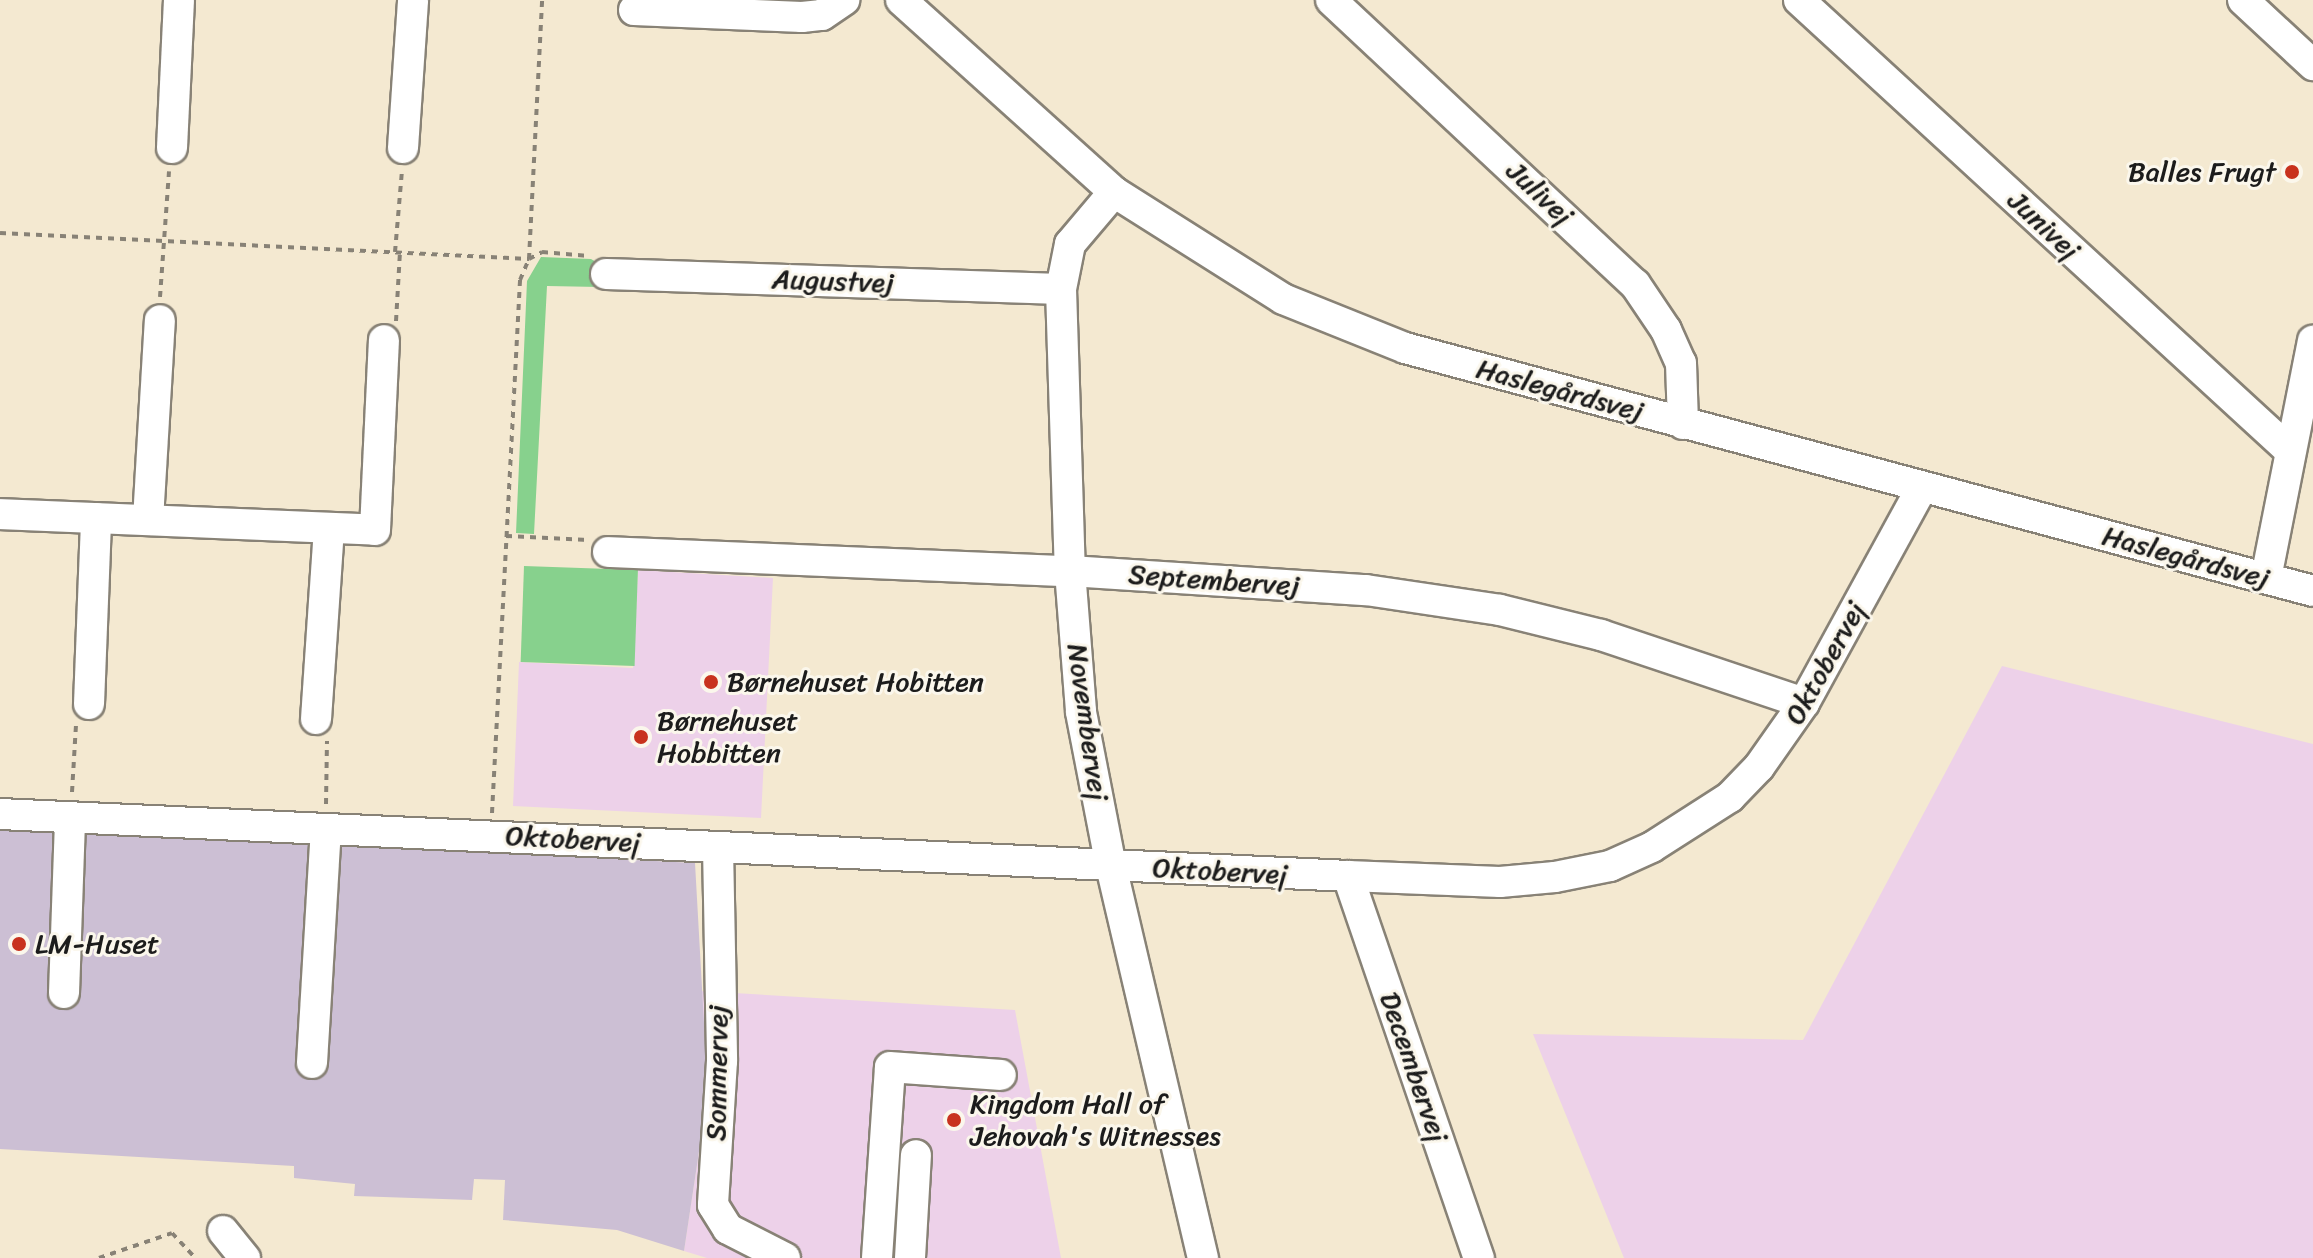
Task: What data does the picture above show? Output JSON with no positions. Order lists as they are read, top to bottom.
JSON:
{
  "streets": {
    "street": [
      "Julivej",
      "Junivej",
      "Augustvej",
      "Haslegårdsvej",
      "Septembervej",
      "Oktobervej",
      "Novembervej",
      "Decembervej",
      "Sommervej"
    ]
  },
  "crossings": [
    ["Julivej", "Haslegårdsvej"],
    ["Augustvej", "Novembervej"],
    ["Haslegårdsvej", "Oktobervej"],
    ["Haslegårdsvej", "Novembervej"],
    ["Septembervej", "Oktobervej"],
    ["Septembervej", "Novembervej"],
    ["Oktobervej", "Novembervej"],
    ["Oktobervej", "Decembervej"],
    ["Oktobervej", "Sommervej"]
  ],
  "places": [
    "Balles Frugt",
    "Børnehuset Hobitten",
    "Børnehuset Hobbitten",
    "LM-Huset",
    "Kingdom Hall of Jehovah's Witnesses"
  ]
}
